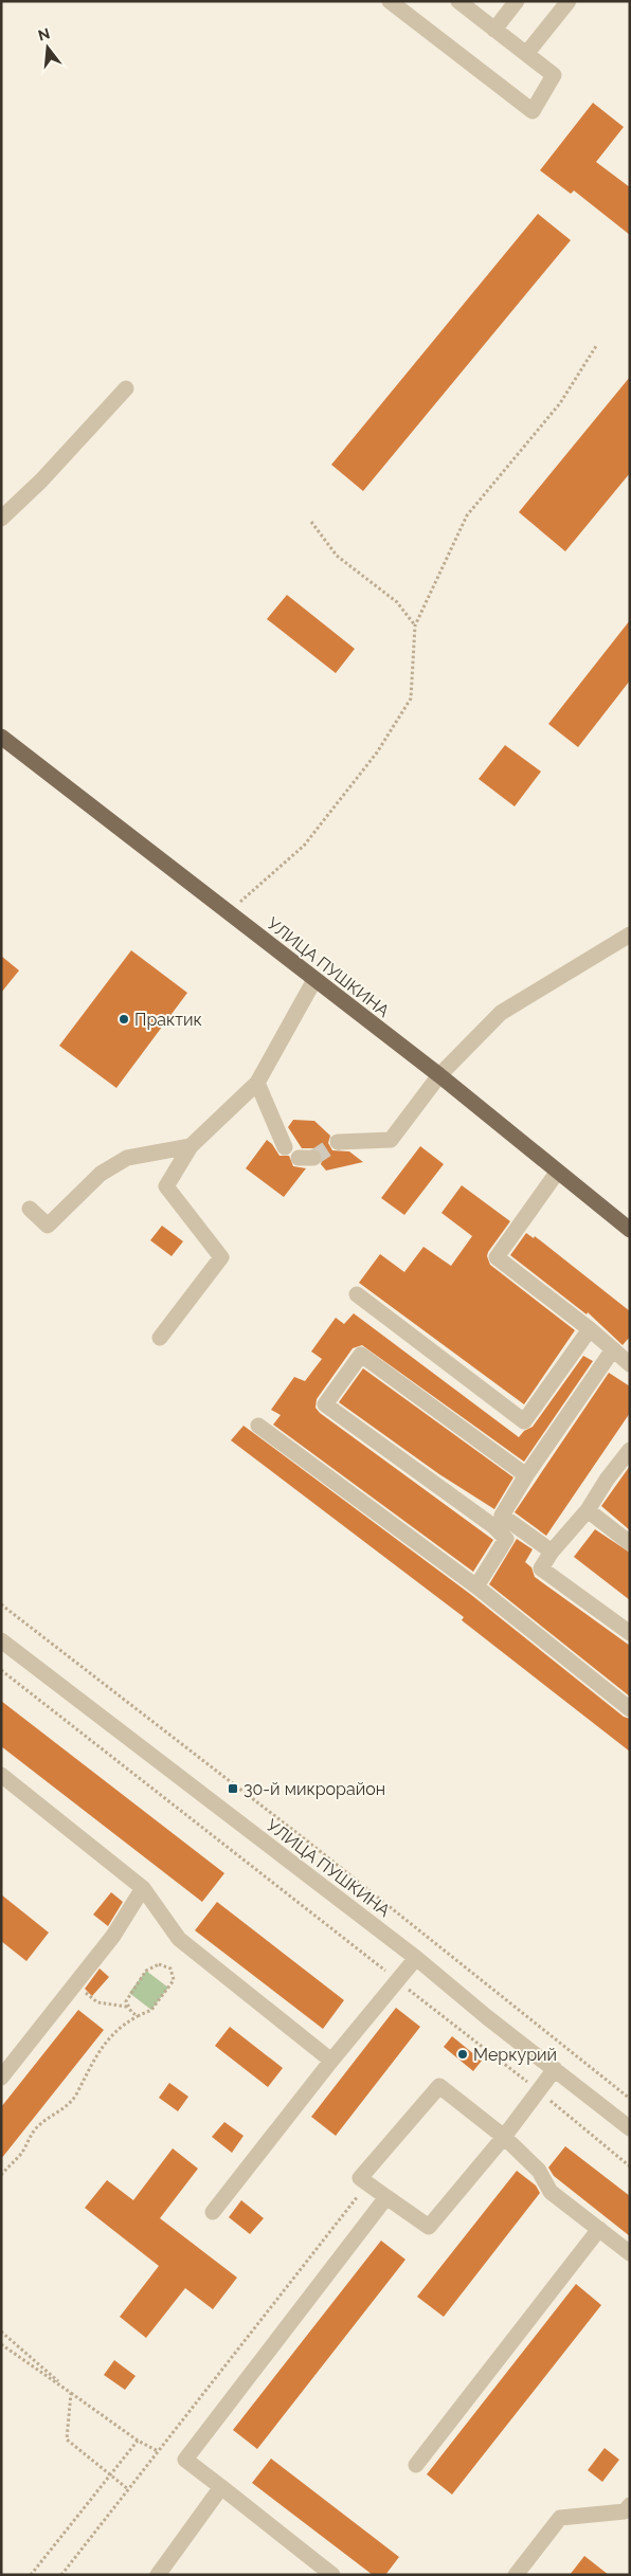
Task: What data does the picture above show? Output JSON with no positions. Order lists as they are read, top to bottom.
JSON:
{
  "streets": {
    "main road": ["УЛИЦА ПУШКИНА"]
  },
  "places": {
    "other": ["Практик", "Меркурий"],
    "transit": ["30-й микрорайон"]
  },
  "north": "top"
}
